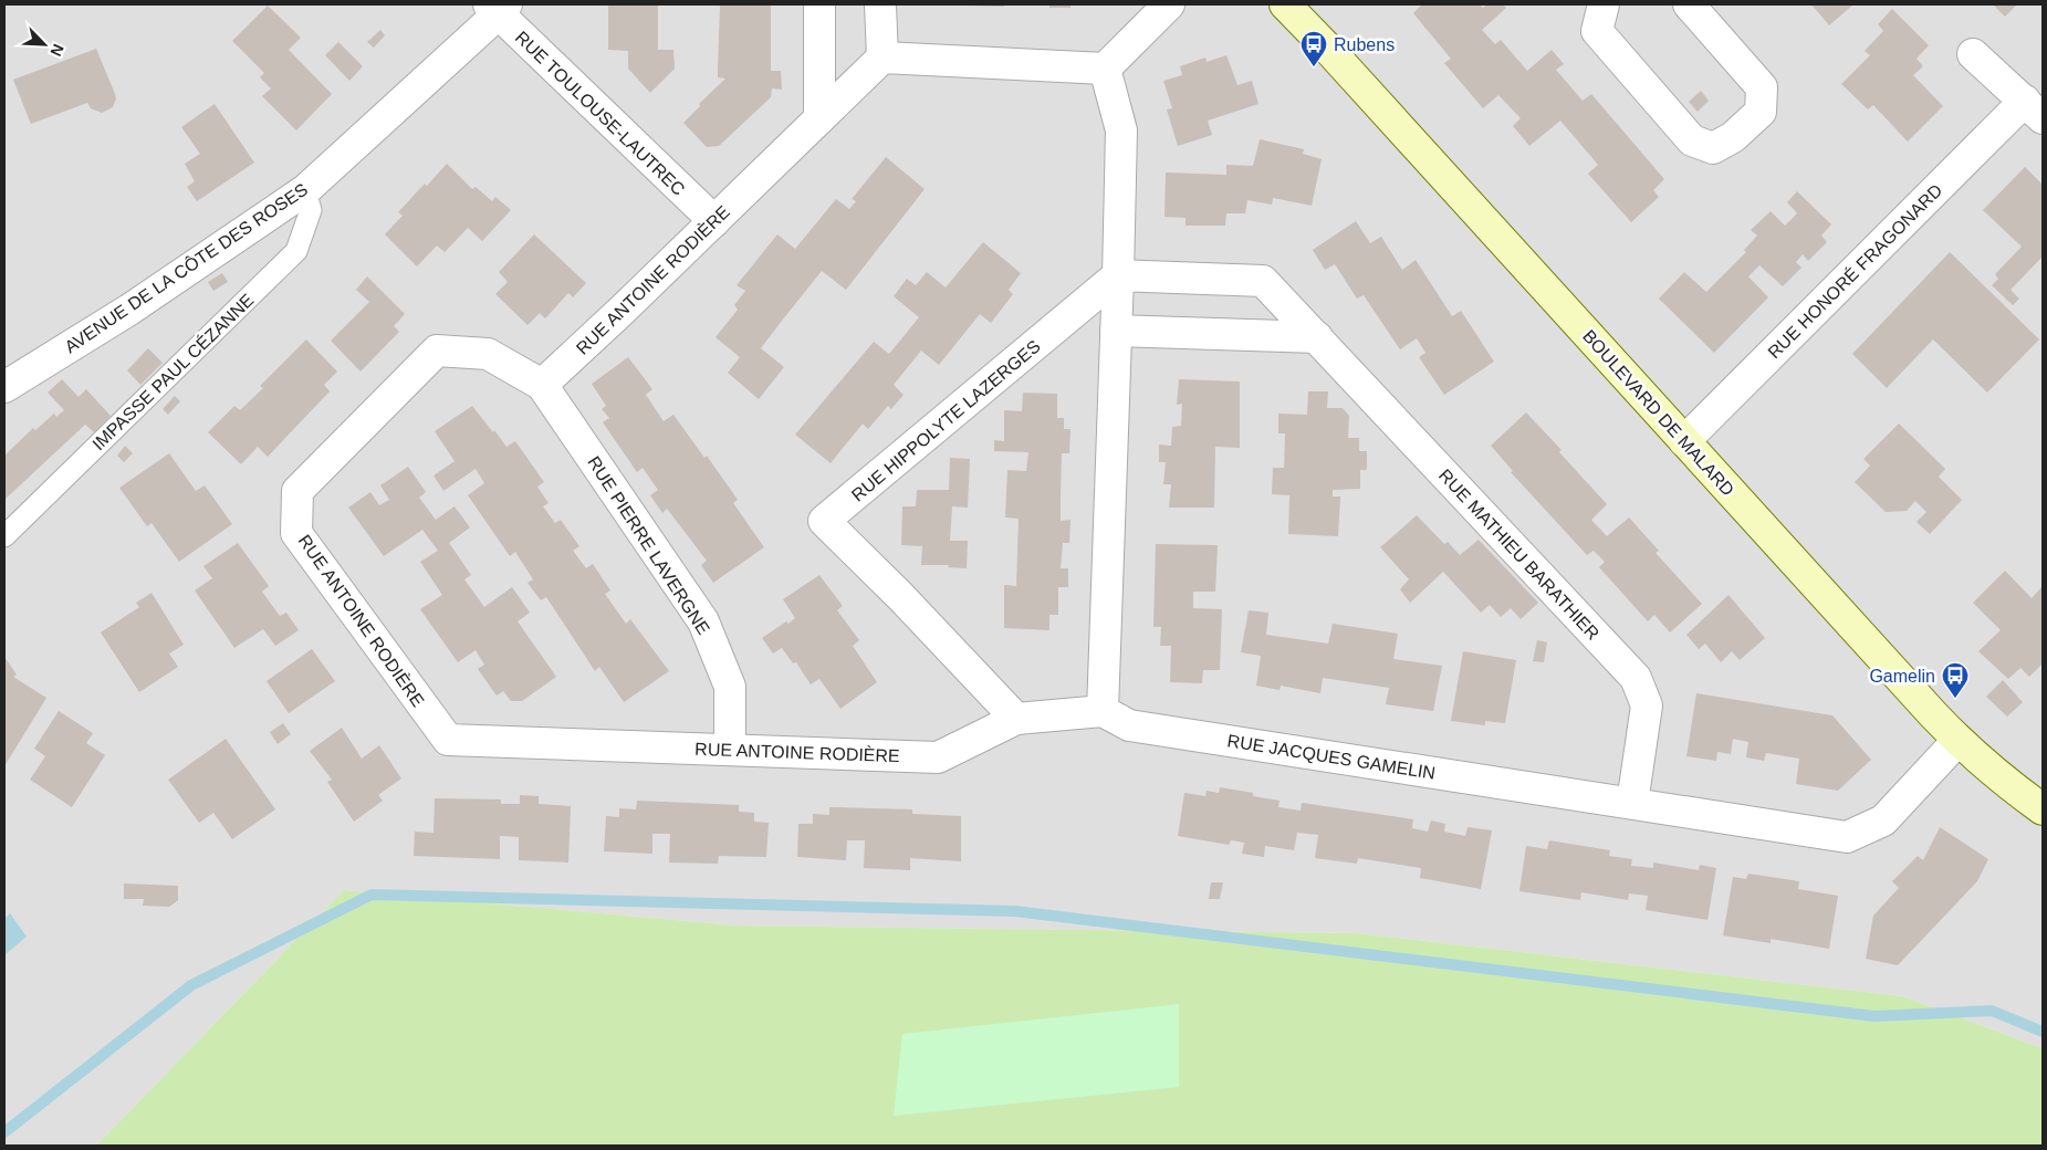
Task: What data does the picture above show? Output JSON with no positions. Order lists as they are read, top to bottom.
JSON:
{
  "streets": {
    "street": [
      "RUE TOULOUSE-LAUTREC",
      "AVENUE DE LA CÔTE DES ROSES",
      "RUE HONORÉ FRAGONARD",
      "RUE ANTOINE RODIÈRE",
      "BOULEVARD DE MALARD",
      "RUE HIPPOLYTE LAZERGES",
      "RUE PIERRE LAVERGNE",
      "RUE MATHIEU BARATHIER",
      "RUE JACQUES GAMELIN"
    ],
    "lane": ["IMPASSE PAUL CÉZANNE"]
  },
  "crossings": [
    ["RUE TOULOUSE-LAUTREC", "AVENUE DE LA CÔTE DES ROSES"],
    ["RUE TOULOUSE-LAUTREC", "RUE ANTOINE RODIÈRE"],
    ["AVENUE DE LA CÔTE DES ROSES", "IMPASSE PAUL CÉZANNE"],
    ["RUE HONORÉ FRAGONARD", "BOULEVARD DE MALARD"],
    ["RUE ANTOINE RODIÈRE", "RUE HIPPOLYTE LAZERGES"],
    ["RUE ANTOINE RODIÈRE", "RUE PIERRE LAVERGNE"],
    ["RUE ANTOINE RODIÈRE", "RUE JACQUES GAMELIN"],
    ["BOULEVARD DE MALARD", "RUE JACQUES GAMELIN"],
    ["RUE HIPPOLYTE LAZERGES", "RUE MATHIEU BARATHIER"],
    ["RUE MATHIEU BARATHIER", "RUE JACQUES GAMELIN"]
  ],
  "places": {
    "bus stop": ["Rubens", "Gamelin"]
  },
  "north": "bottom right"
}
